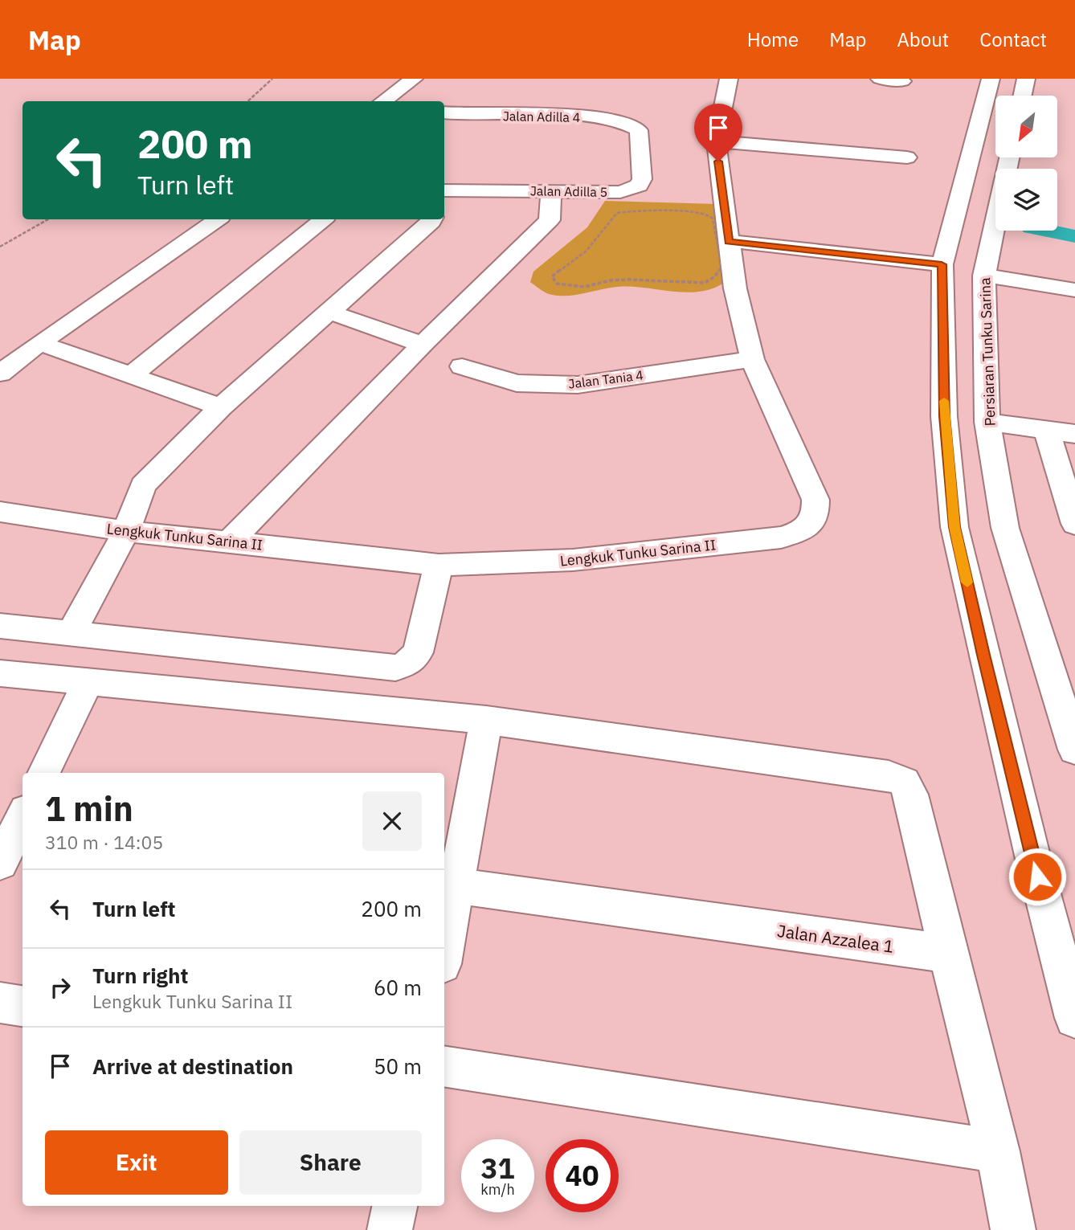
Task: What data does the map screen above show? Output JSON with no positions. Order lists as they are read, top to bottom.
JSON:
{
  "streets": {
    "street": [
      "Jalan Adilla 4",
      "Jalan Adilla 5",
      "Persiaran Tunku Sarina",
      "Jalan Tania 4",
      "Lengkuk Tunku Sarina II",
      "Jalan Azzalea 1"
    ]
  },
  "crossings": [
    ["Jalan Adilla 4", "Jalan Adilla 5"],
    ["Jalan Tania 4", "Lengkuk Tunku Sarina II"]
  ],
  "north": "bottom left",
  "page": {
    "header": "Map",
    "nav": [
      "Home",
      "Map",
      "About",
      "Contact"
    ],
    "turn": ["200 m", "Turn left"],
    "heading": ["1 min", "310 m · 14:05"],
    "list": [
      {
        "name": "Turn left",
        "value": "200 m"
      },
      {
        "name": "Turn right",
        "note": "Lengkuk Tunku Sarina II",
        "value": "60 m"
      },
      {
        "name": "Arrive at destination",
        "value": "50 m"
      }
    ],
    "buttons": ["Exit", "Share"],
    "speed": "31 km/h",
    "limit": "40"
  }
}
